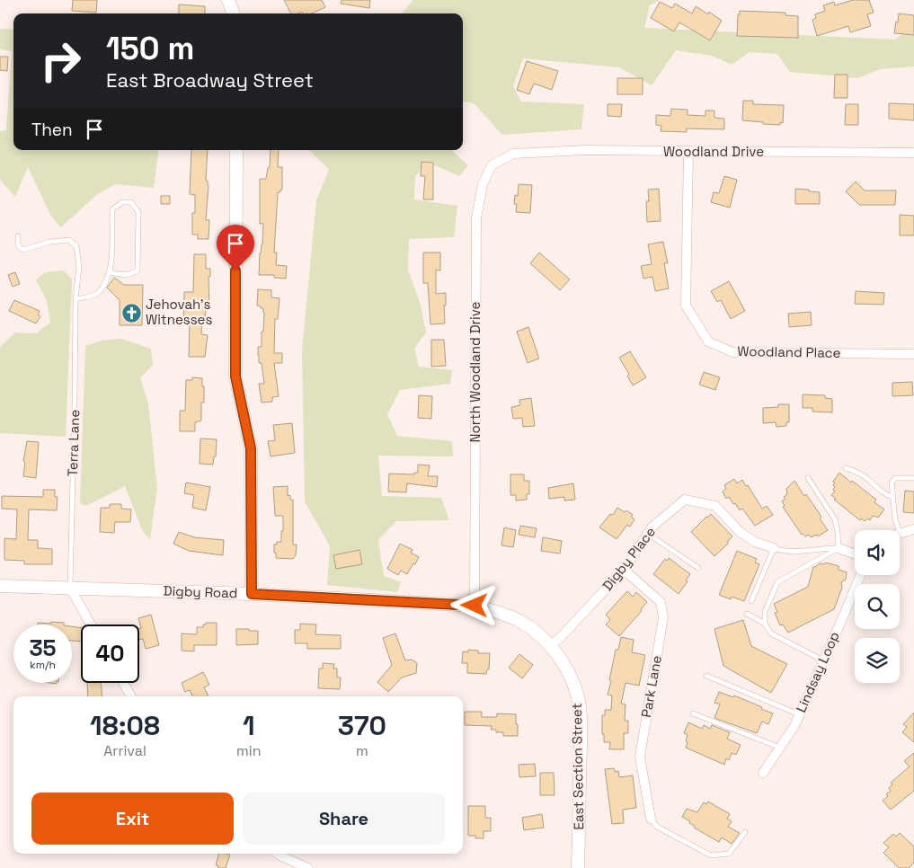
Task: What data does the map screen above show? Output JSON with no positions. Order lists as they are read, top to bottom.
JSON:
{
  "streets": {
    "street": [
      "Woodland Drive",
      "Woodland Place",
      "North Woodland Drive",
      "Digby Place",
      "Digby Road",
      "Lindsay Loop",
      "Park Lane",
      "East Section Street"
    ],
    "lane": ["Terra Lane"]
  },
  "crossings": [
    ["Woodland Drive", "Woodland Place"],
    ["Woodland Drive", "North Woodland Drive"],
    ["North Woodland Drive", "Digby Road"],
    ["Terra Lane", "Digby Road"],
    ["Digby Place", "Digby Road"],
    ["Digby Place", "Park Lane"],
    ["Digby Place", "East Section Street"],
    ["Digby Road", "East Section Street"]
  ],
  "places": {
    "church": ["Jehovah's Witnesses"]
  },
  "page": {
    "turn": ["150 m", "East Broadway Street"],
    "then": "Then",
    "speed": "35 km/h",
    "limit": "40",
    "eta": [
      "18:08",
      "Arrival",
      "1",
      "min",
      "370",
      "m"
    ],
    "buttons": ["Exit", "Share"]
  }
}
